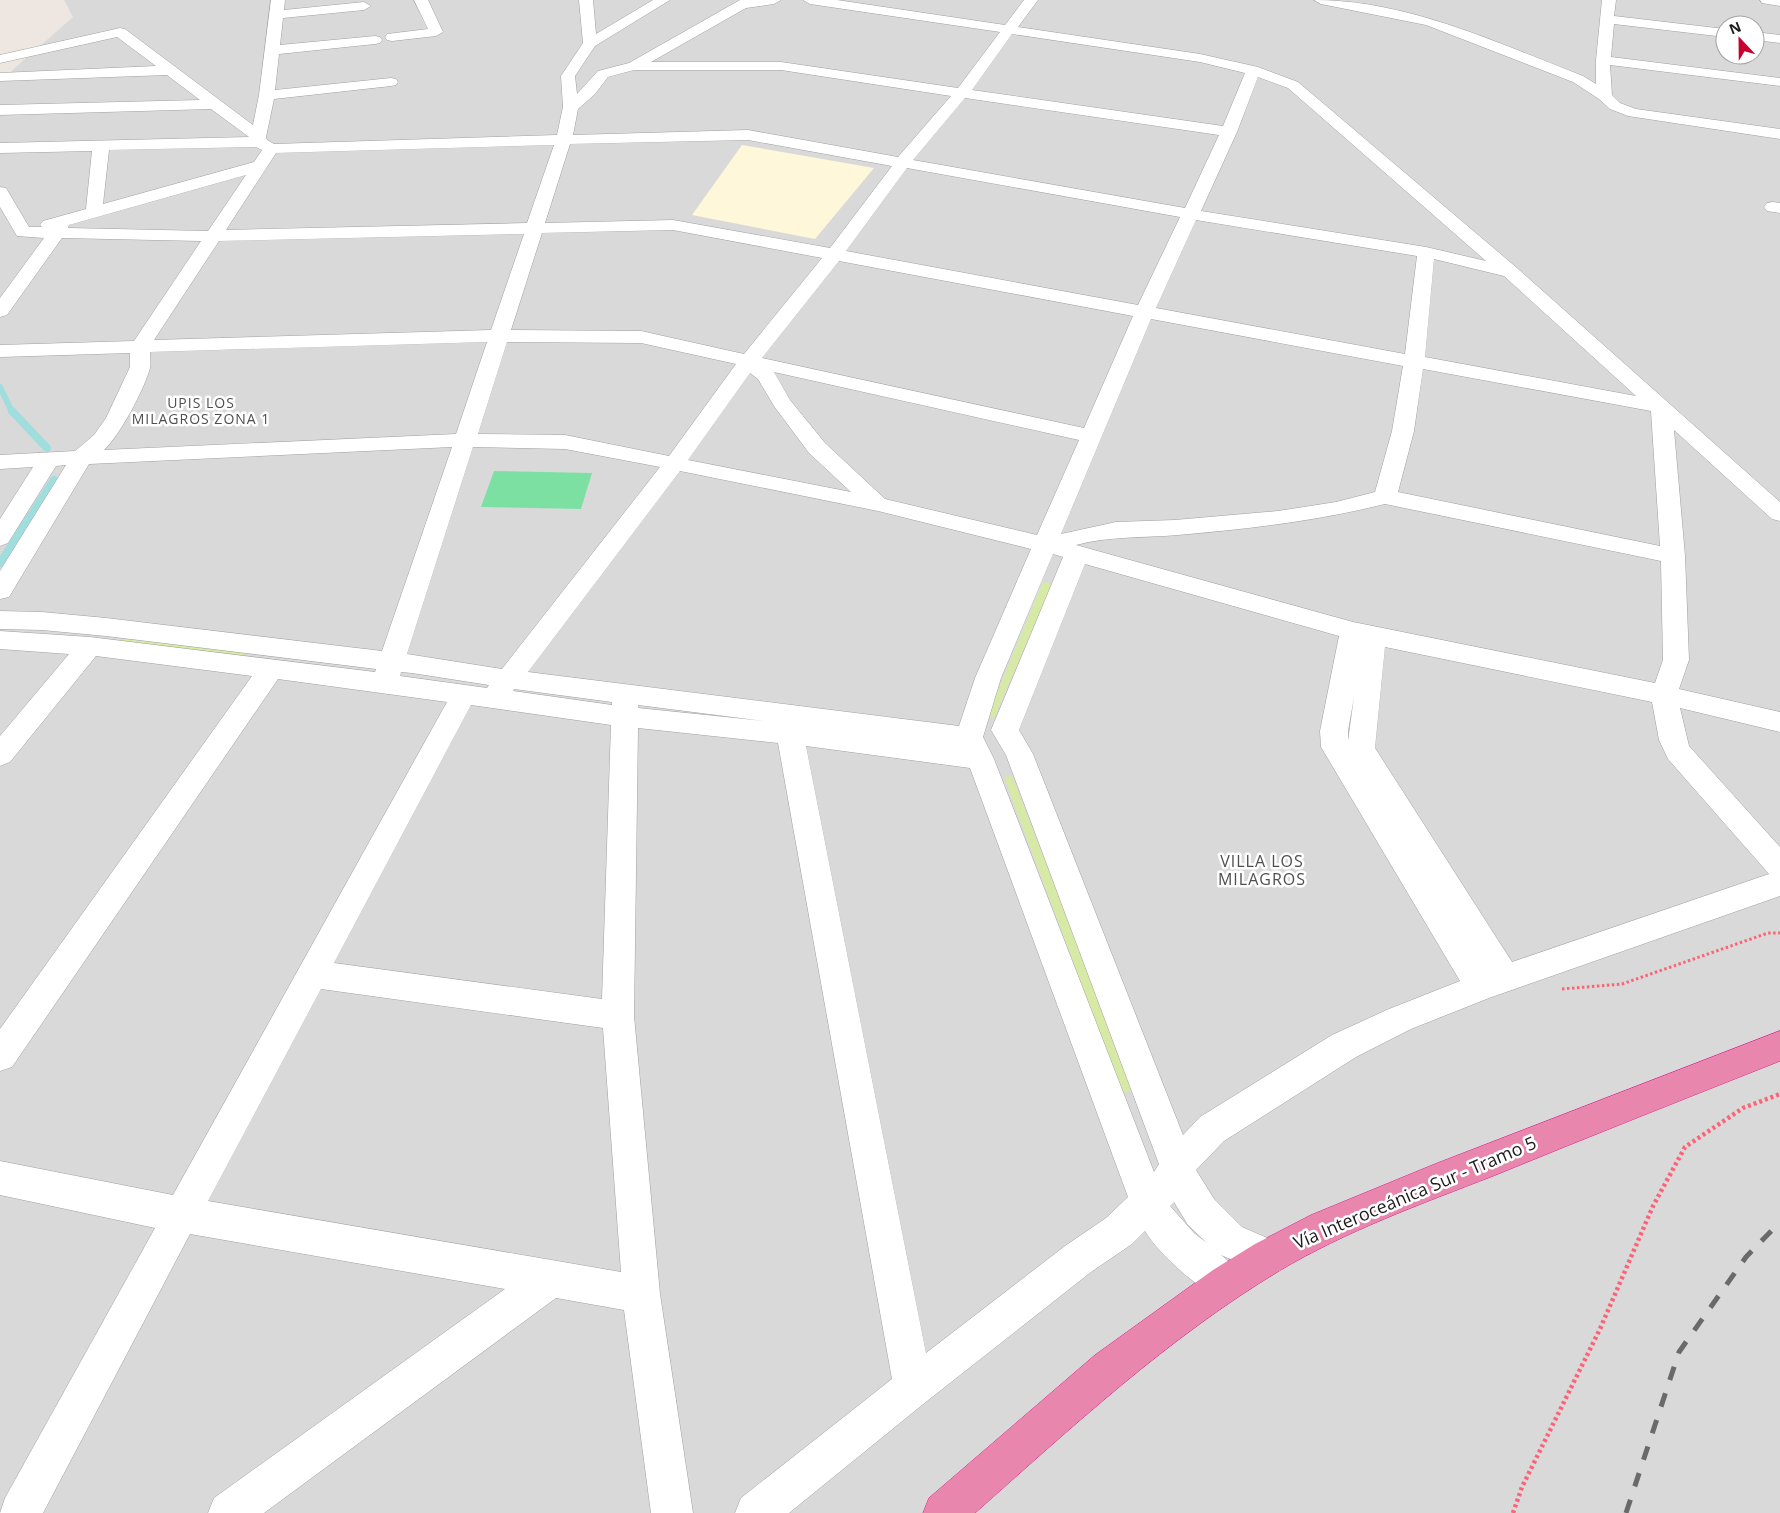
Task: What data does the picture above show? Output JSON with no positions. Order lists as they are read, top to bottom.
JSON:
{
  "streets": {
    "highway": ["Vía Interoceánica Sur - Tramo 5"]
  },
  "districts": ["UPIS LOS MILAGROS ZONA 1", "VILLA LOS MILAGROS"],
  "north": "top"
}
